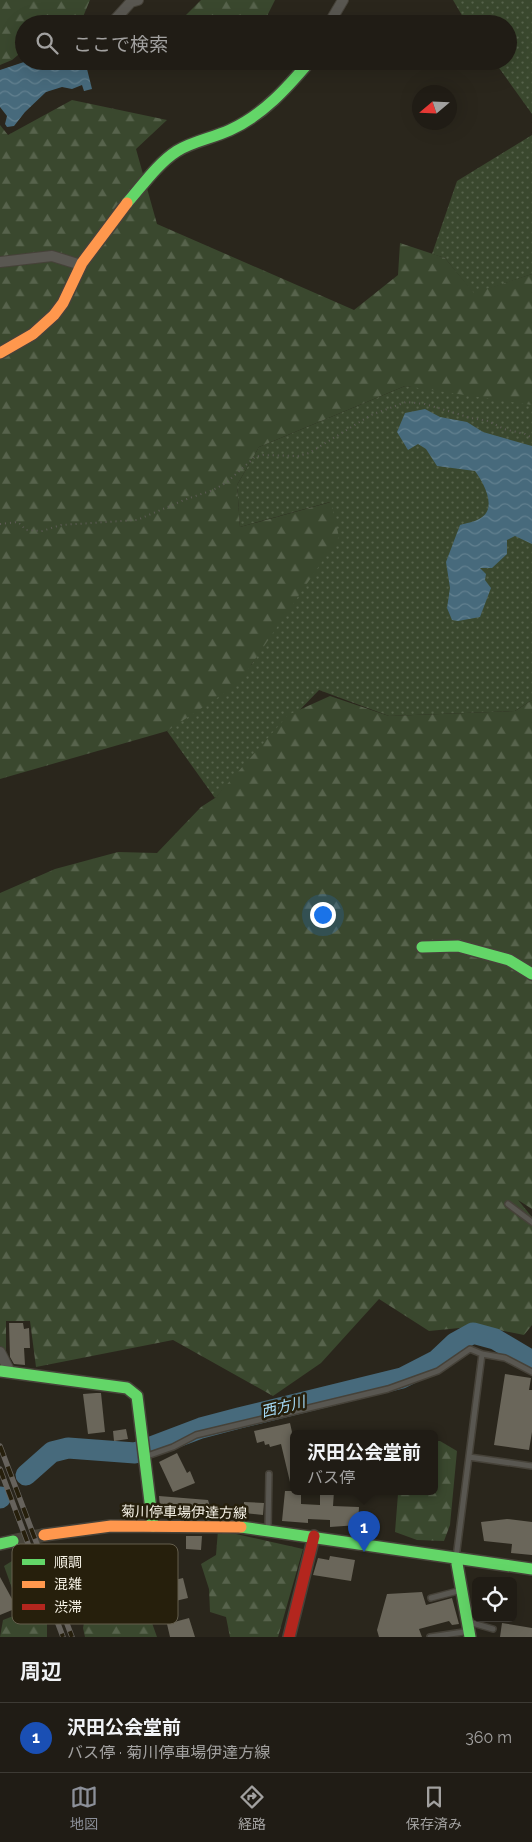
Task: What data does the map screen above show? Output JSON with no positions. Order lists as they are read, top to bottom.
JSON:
{
  "streets": {
    "street": ["菊川停車場伊達方線"]
  },
  "water": ["西方川"],
  "legend": ["順調", "混雑", "渋滞"],
  "north": "left",
  "page": {
    "search": "ここで検索",
    "popup": ["沢田公会堂前", "バス停"],
    "pins": "1",
    "heading": "周辺",
    "list": [
      {
        "mark": "1",
        "name": "沢田公会堂前",
        "note": "バス停 · 菊川停車場伊達方線",
        "value": "360 m"
      }
    ],
    "nav": ["地図", "経路", "保存済み"]
  }
}
